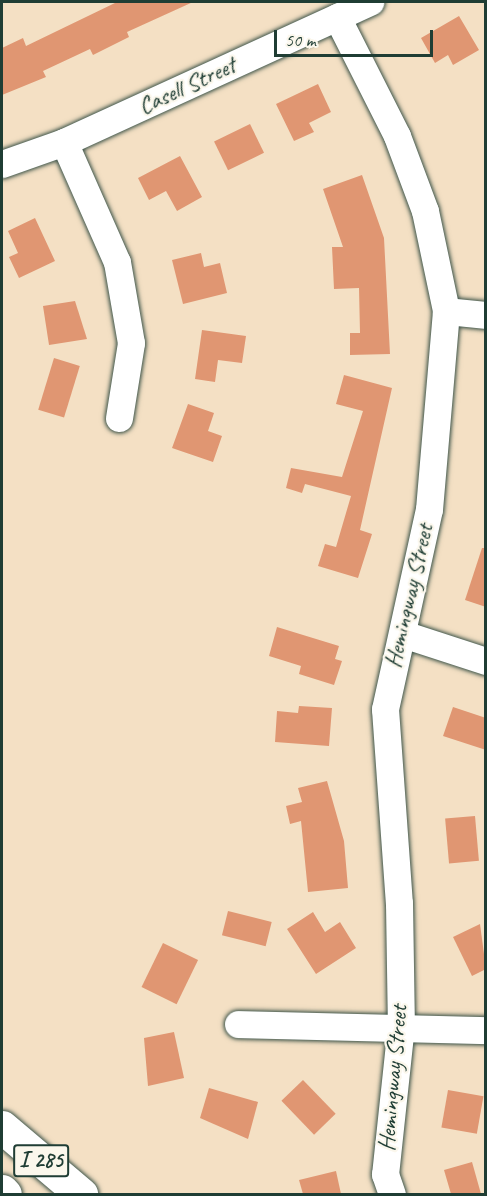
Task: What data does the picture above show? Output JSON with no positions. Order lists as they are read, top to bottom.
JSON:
{
  "streets": {
    "highway": ["I 285"],
    "street": ["Casell Street", "Hemingway Street"]
  },
  "crossings": [
    ["Casell Street", "Hemingway Street"]
  ],
  "scale_bar": "50 m"
}
